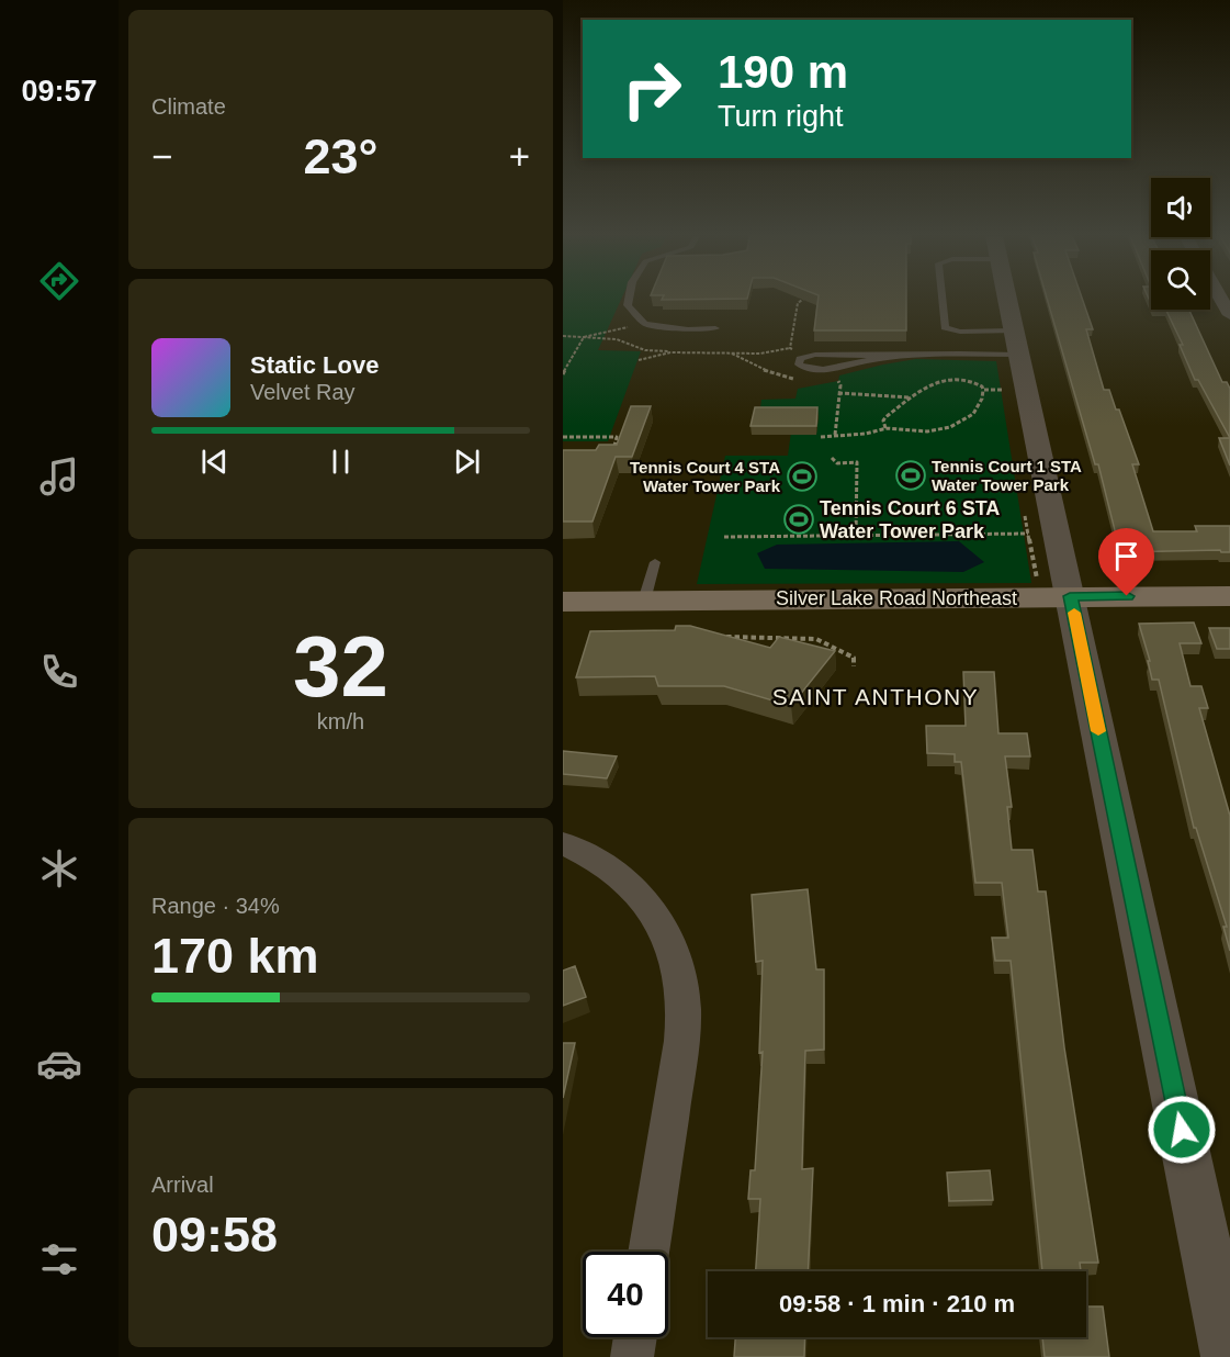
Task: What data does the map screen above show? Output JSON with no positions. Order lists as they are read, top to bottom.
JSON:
{
  "streets": {
    "main road": ["Silver Lake Road Northeast"]
  },
  "districts": ["SAINT ANTHONY"],
  "places": {
    "sports": ["Tennis Court 1 STA Water Tower Park", "Tennis Court 4 STA Water Tower Park", "Tennis Court 6 STA Water Tower Park"]
  },
  "page": {
    "tabs": "09:57",
    "tile": [
      "Climate",
      ["32", "km/h"],
      ["Range · 34%", "170 km"],
      ["Arrival", "09:58"]
    ],
    "turn": ["190 m", "Turn right"],
    "heat": ["−", "23°", "+"],
    "song": ["Static Love", "Velvet Ray"],
    "limit": "40",
    "trip": "09:58 · 1 min · 210 m"
  }
}
